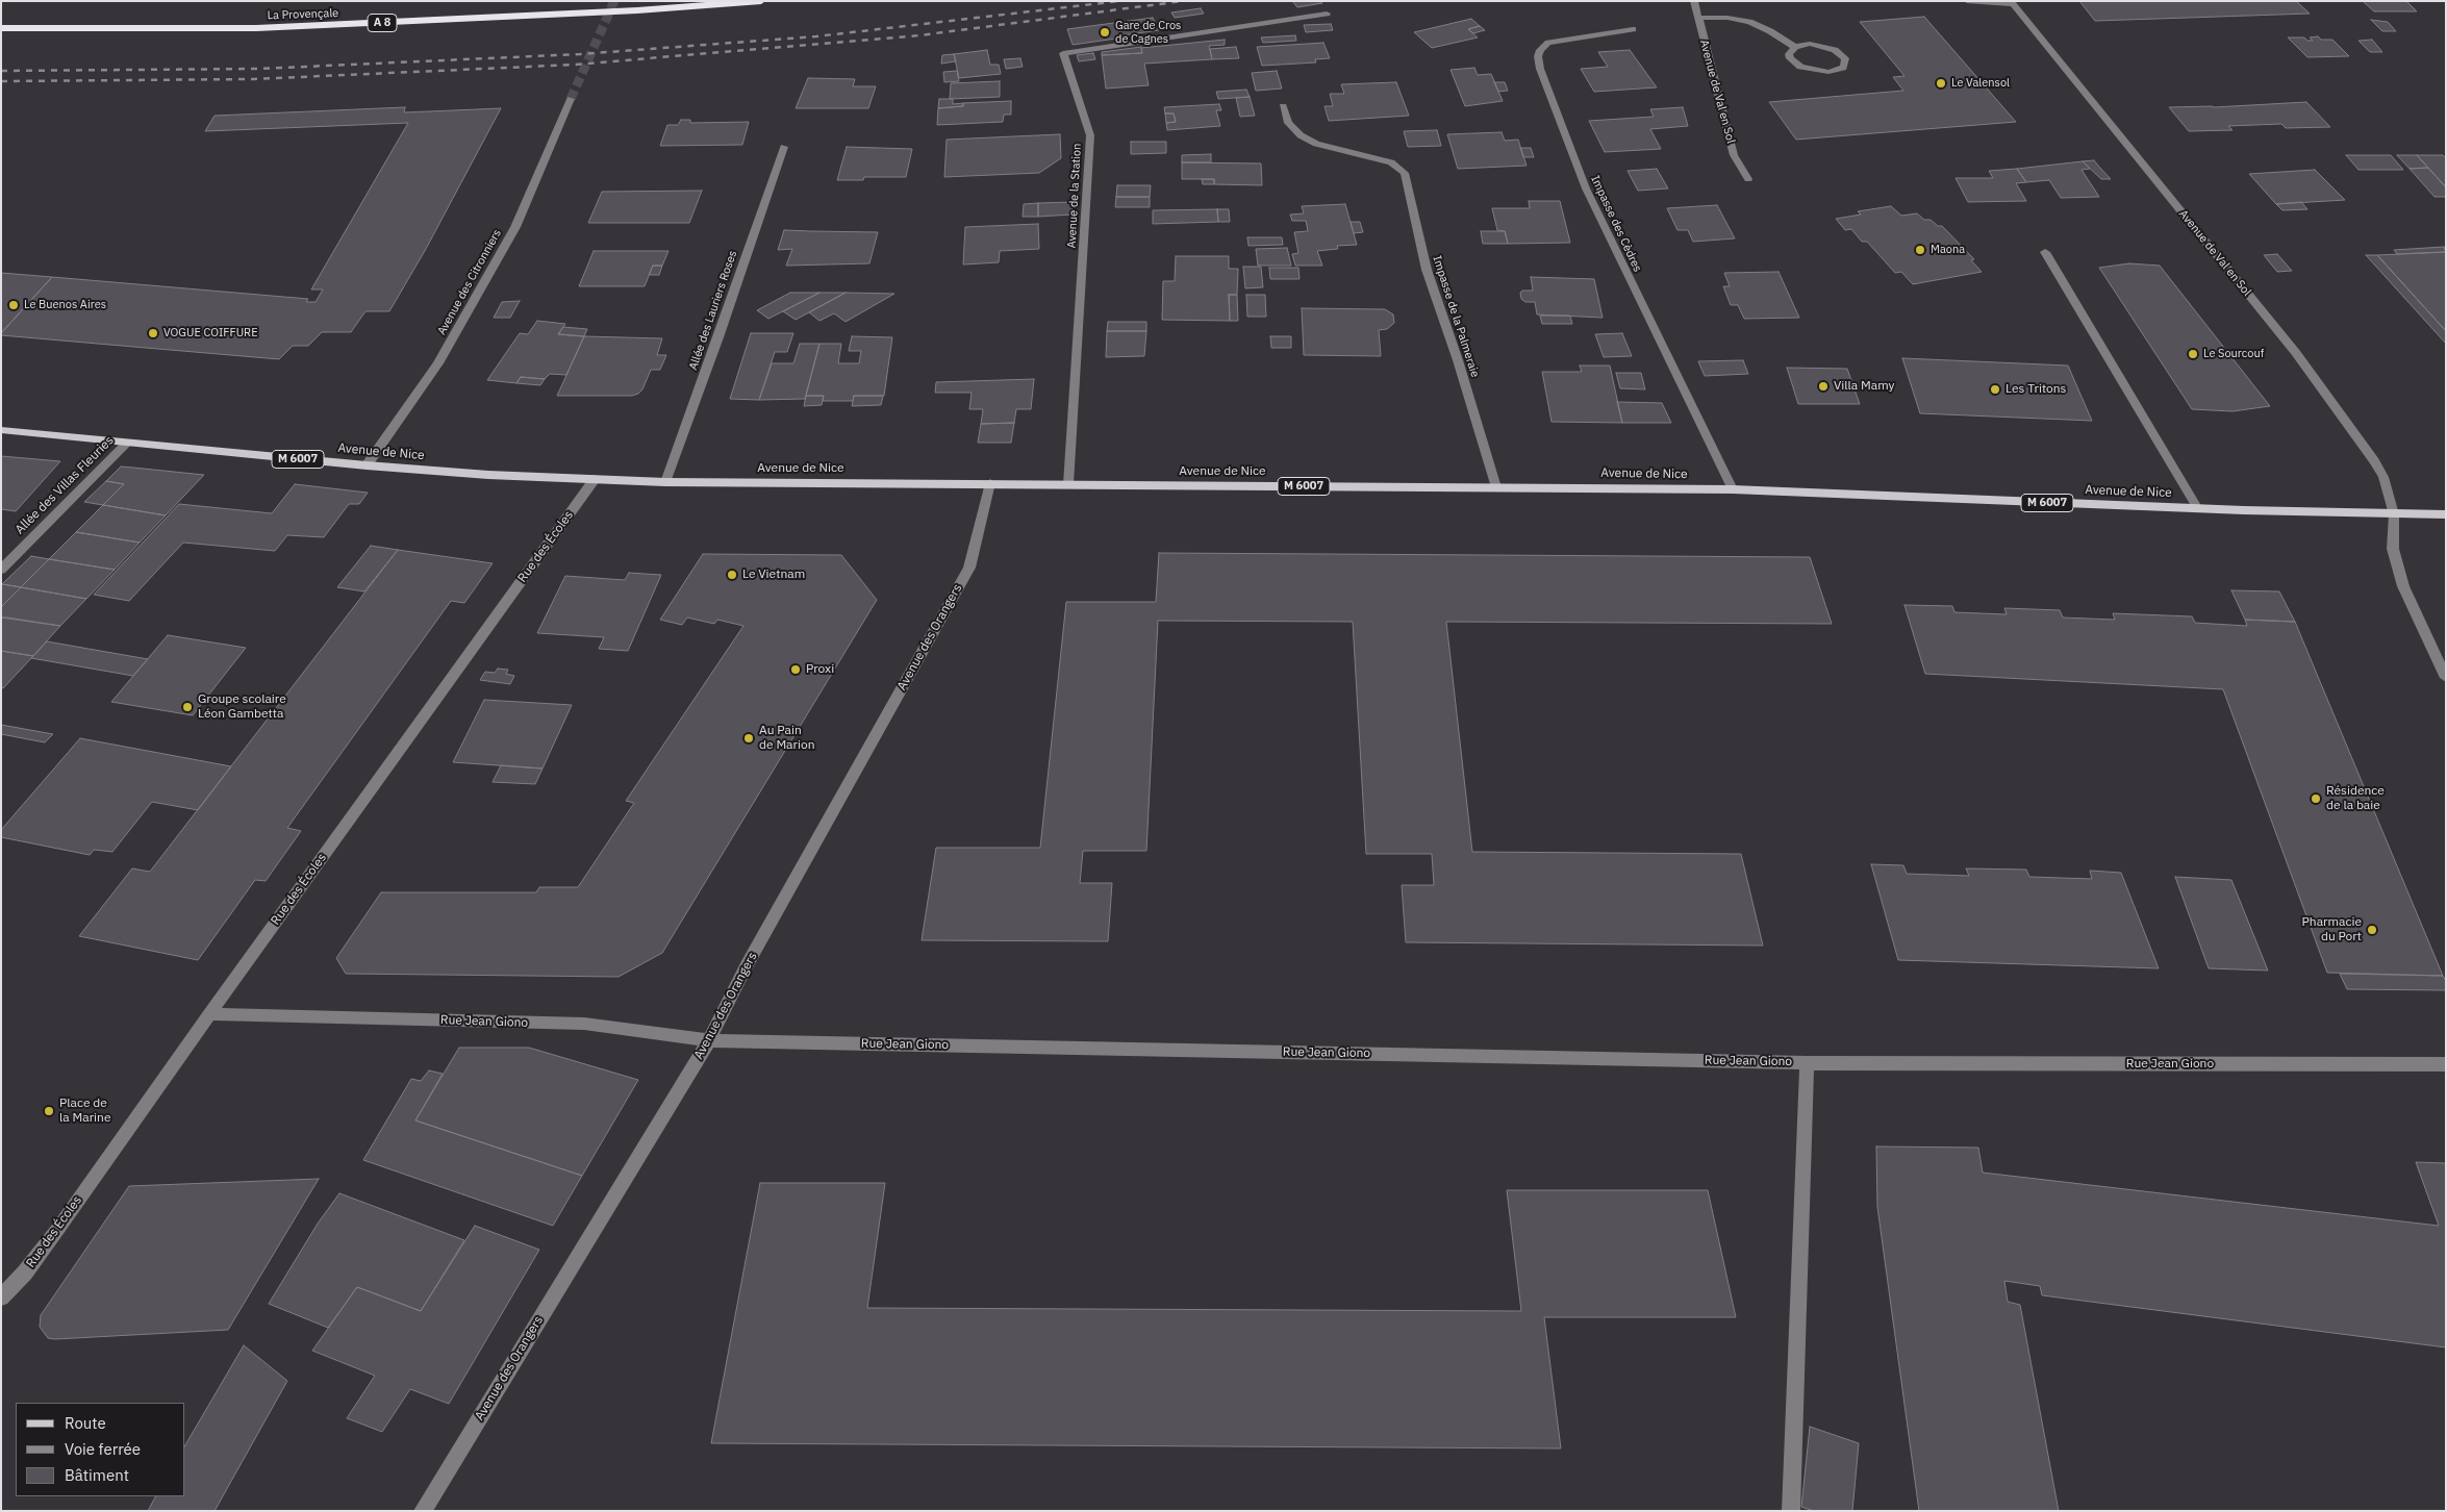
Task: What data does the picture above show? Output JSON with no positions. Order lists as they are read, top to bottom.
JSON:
{
  "streets": {
    "highway": ["La Provençale", "A 8"],
    "main road": ["Avenue de Nice", "M 6007"],
    "street": [
      "Avenue de Val en Sol",
      "Avenue de la Station",
      "Impasse des Cèdres",
      "Avenue des Citronniers",
      "Allée des Lauriers Roses",
      "Impasse de la Palmeraie",
      "Allée des Villas Fleuries",
      "Rue des Écoles",
      "Avenue des Orangers",
      "Rue Jean Giono"
    ]
  },
  "crossings": [
    ["Avenue de Val en Sol", "Avenue de Nice"],
    ["Avenue de la Station", "Avenue de Nice"],
    ["Impasse des Cèdres", "Avenue de Nice"],
    ["Avenue des Citronniers", "Avenue de Nice"],
    ["Allée des Lauriers Roses", "Avenue de Nice"],
    ["Impasse de la Palmeraie", "Avenue de Nice"],
    ["Avenue de Nice", "Allée des Villas Fleuries"],
    ["Avenue de Nice", "Rue des Écoles"],
    ["Avenue de Nice", "Avenue des Orangers"],
    ["Rue des Écoles", "Rue Jean Giono"],
    ["Avenue des Orangers", "Rue Jean Giono"]
  ],
  "places": [
    "Gare de Cros de Cagnes",
    "Le Valensol",
    "Maona",
    "Le Buenos Aires",
    "VOGUE COIFFURE",
    "Le Sourcouf",
    "Villa Mamy",
    "Les Tritons",
    "Le Vietnam",
    "Proxi",
    "Groupe scolaire Léon Gambetta",
    "Au Pain de Marion",
    "Résidence de la baie",
    "Pharmacie du Port",
    "Place de la Marine"
  ],
  "legend": ["Route", "Voie ferrée", "Bâtiment"]
}
